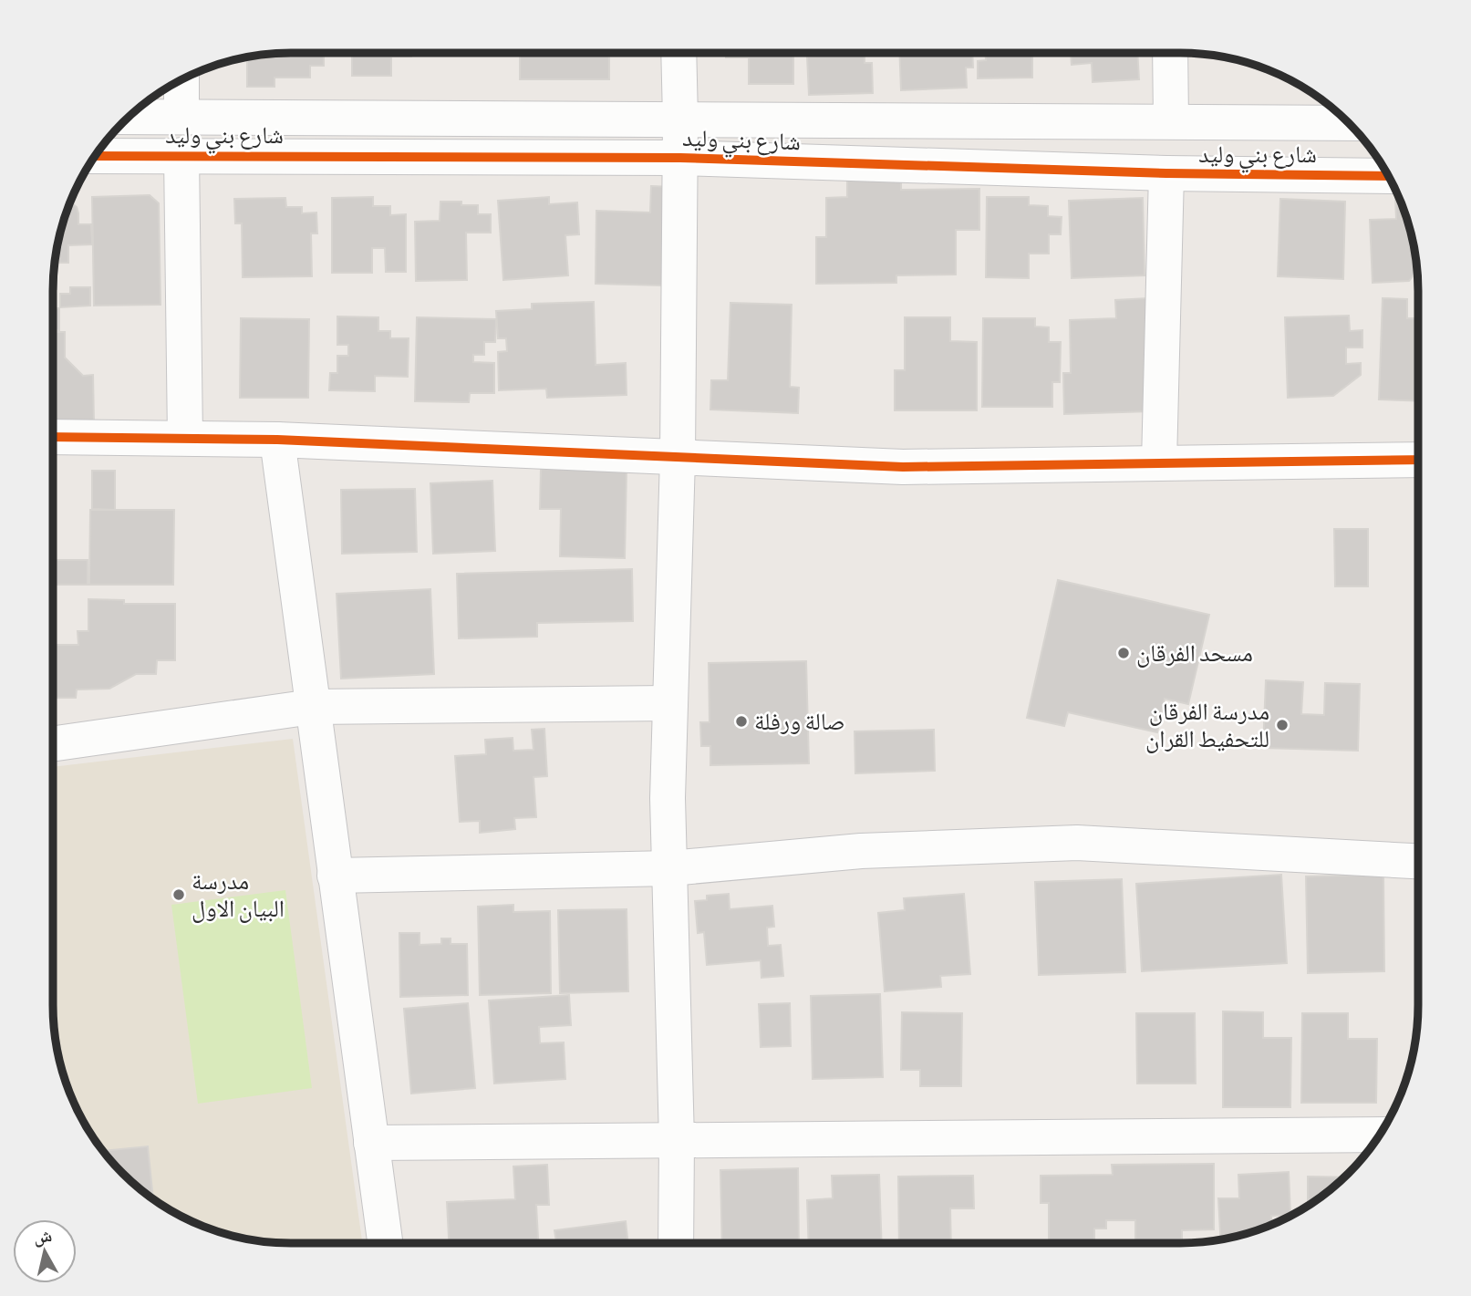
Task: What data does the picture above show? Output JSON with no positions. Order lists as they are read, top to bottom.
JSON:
{
  "streets": {
    "street": ["شارع بني وليد"]
  },
  "places": [
    "مسحد الفرقان",
    "صالة ورفلة",
    "مدرسة الفرقان للتحفيط القران",
    "مدرسة البيان الاول"
  ],
  "north": "top"
}
